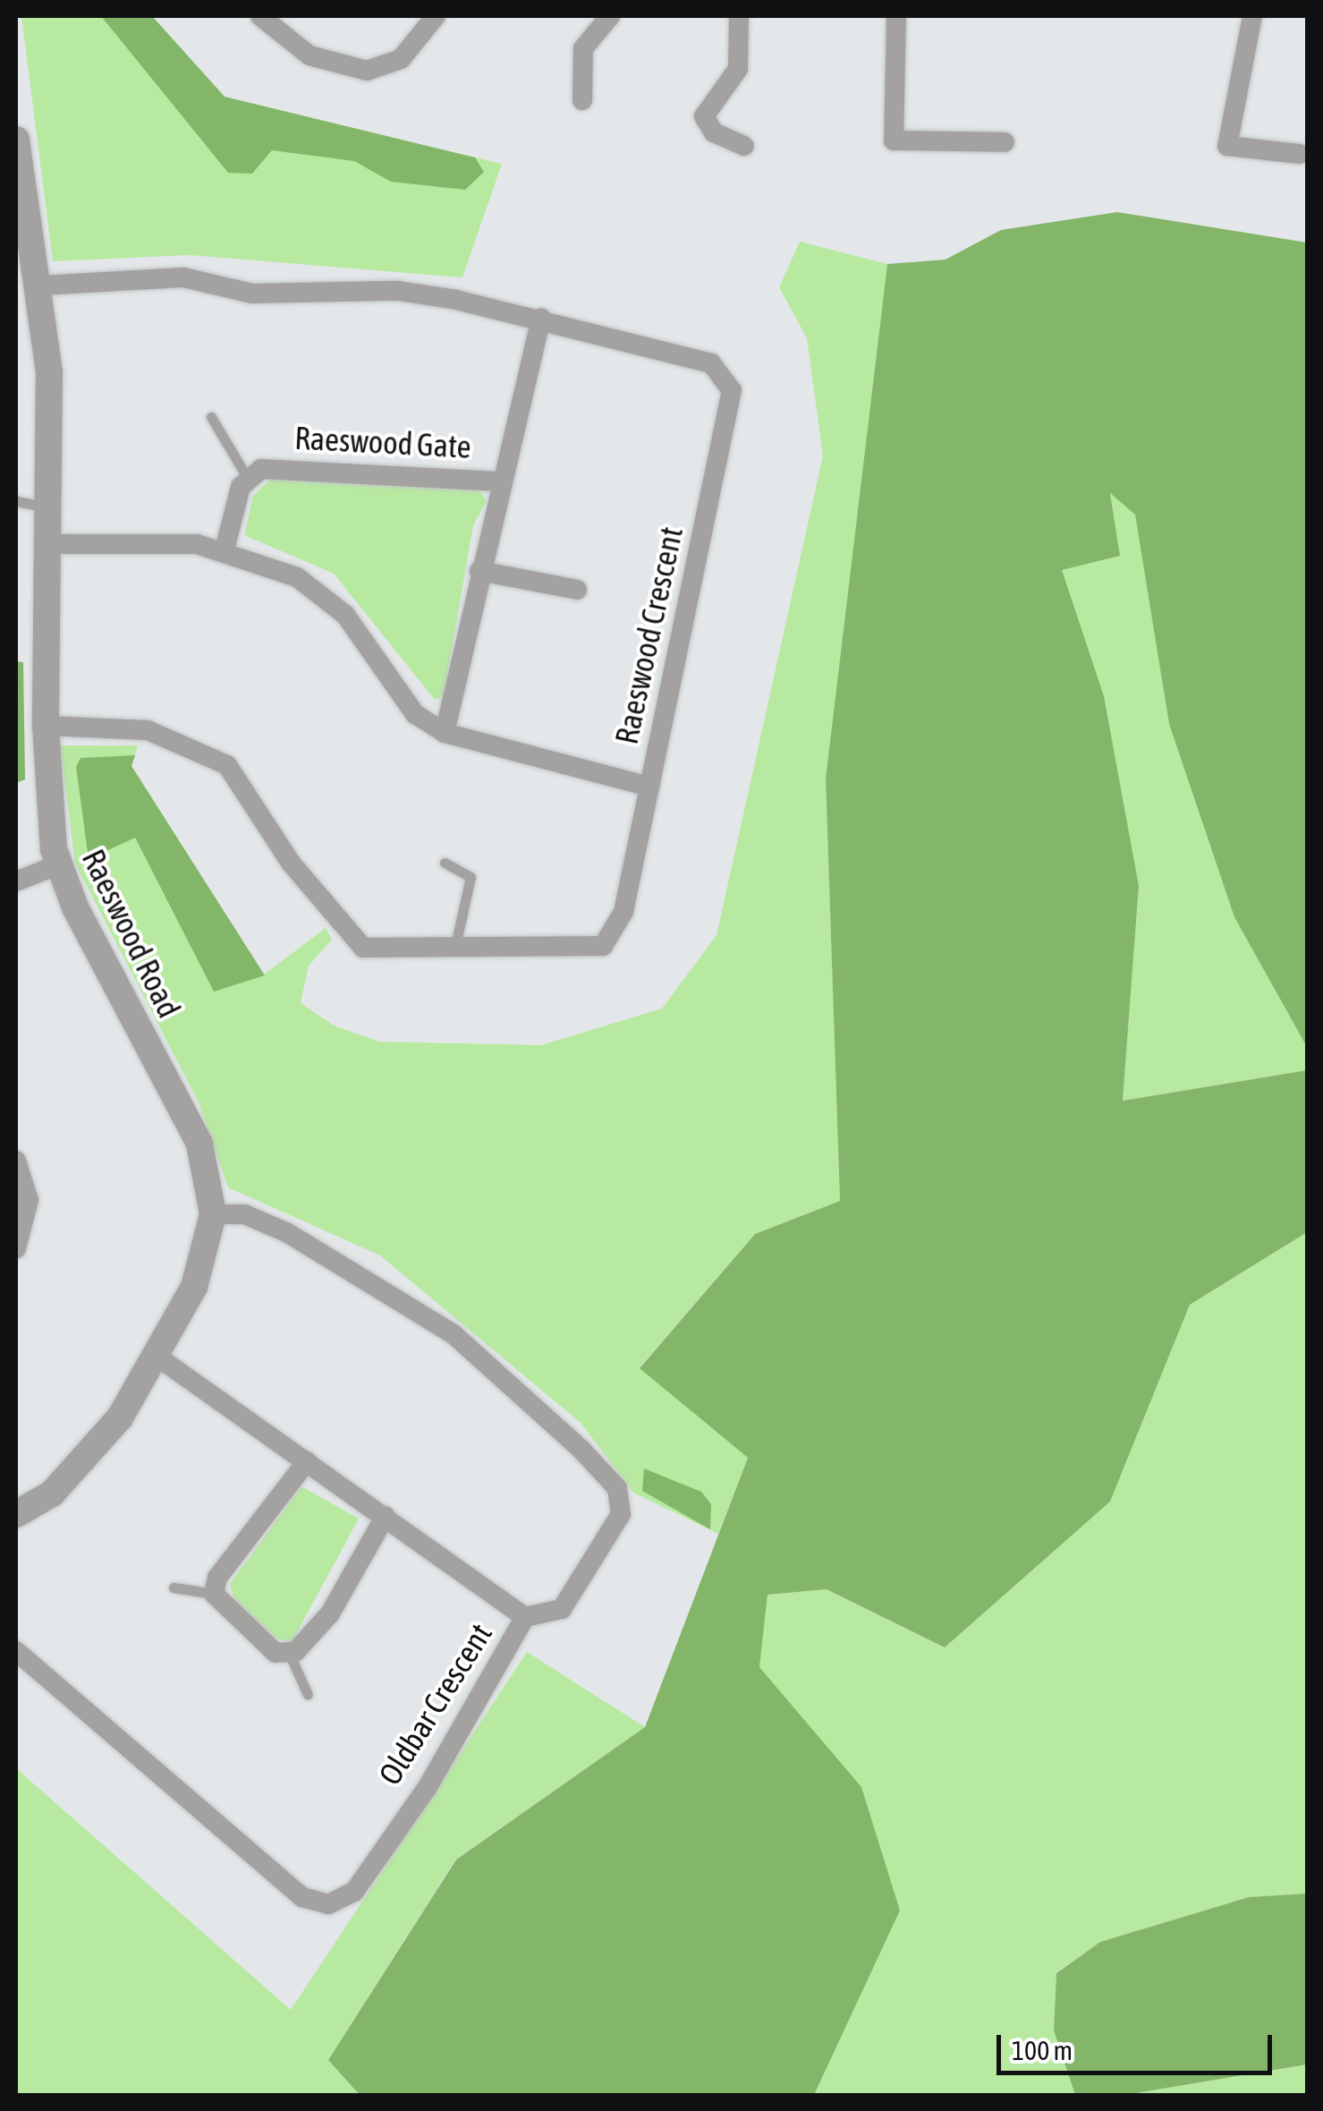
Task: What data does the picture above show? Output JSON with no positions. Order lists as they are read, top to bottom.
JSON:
{
  "streets": {
    "street": [
      "Raeswood Gate",
      "Raeswood Crescent",
      "Raeswood Road",
      "Oldbar Crescent"
    ]
  },
  "crossings": [
    ["Raeswood Crescent", "Raeswood Road"],
    ["Raeswood Road", "Oldbar Crescent"]
  ],
  "scale_bar": "100 m"
}
